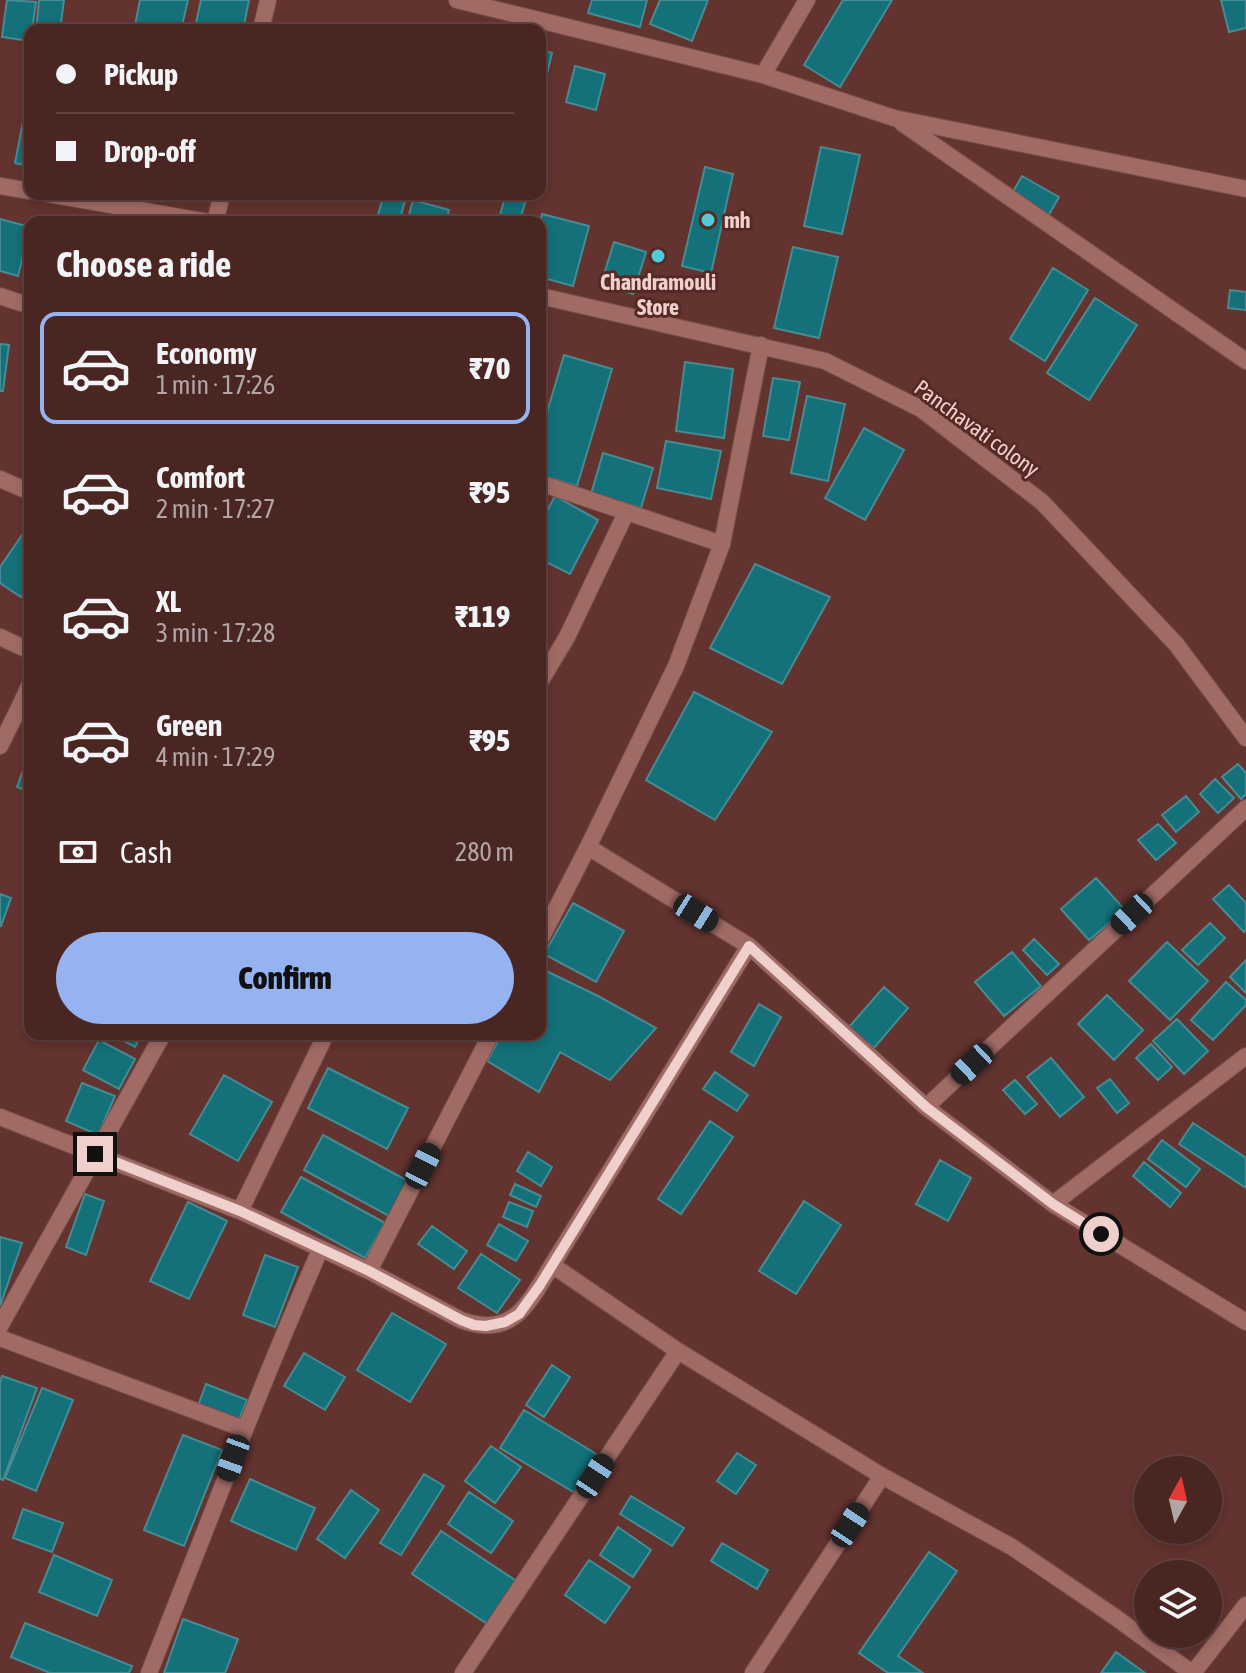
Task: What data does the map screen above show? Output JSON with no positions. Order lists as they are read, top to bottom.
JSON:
{
  "streets": {
    "street": ["Panchavati colony"]
  },
  "places": ["mh", "Chandramouli Store"],
  "north": "top",
  "page": {
    "banner": ["Pickup", "Drop-off"],
    "heading": "Choose a ride",
    "list": [
      {
        "name": "Economy",
        "note": "1 min · 17:26",
        "value": "₹70"
      },
      {
        "name": "Comfort",
        "note": "2 min · 17:27",
        "value": "₹95"
      },
      {
        "name": "XL",
        "note": "3 min · 17:28",
        "value": "₹119"
      },
      {
        "name": "Green",
        "note": "4 min · 17:29",
        "value": "₹95"
      }
    ],
    "pay": ["Cash", "280 m"],
    "buttons": "Confirm"
  }
}
